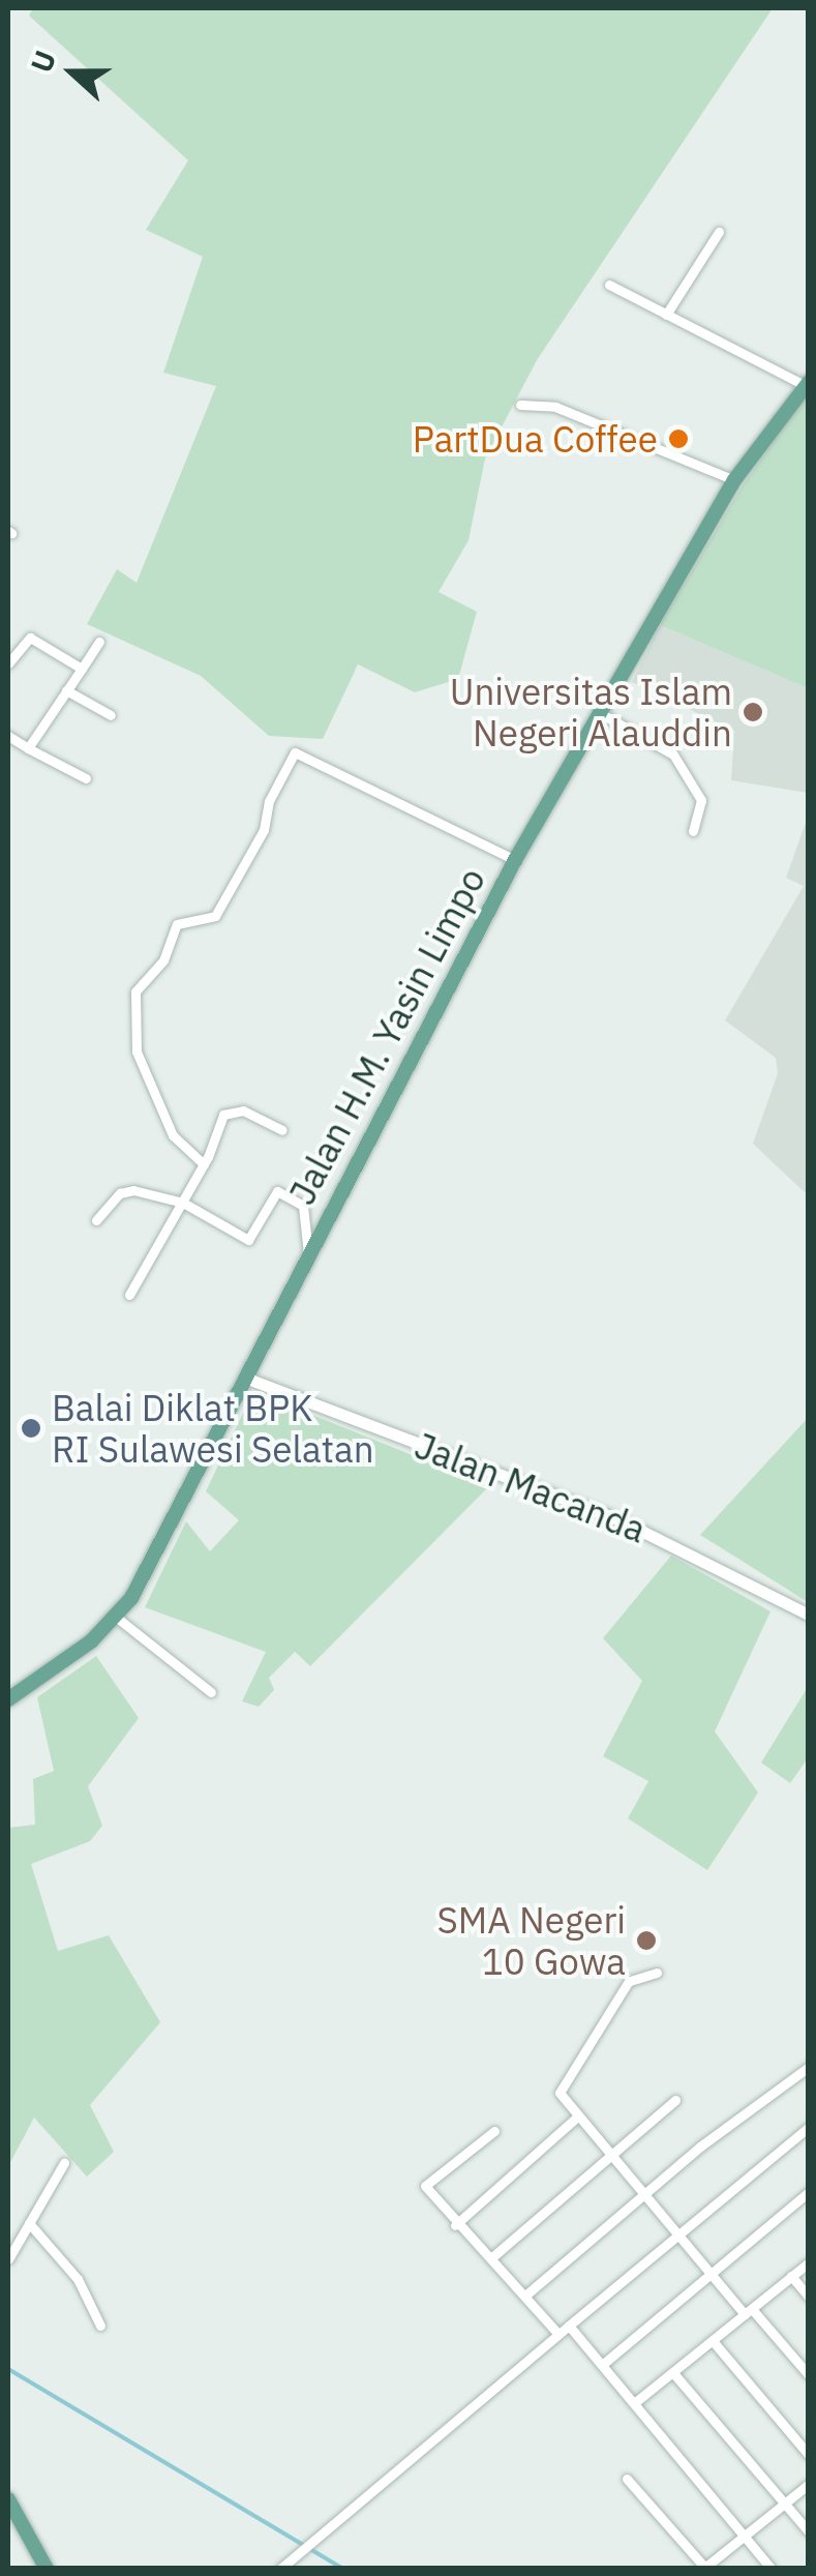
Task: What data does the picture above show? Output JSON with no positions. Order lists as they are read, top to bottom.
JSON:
{
  "streets": {
    "main road": ["Jalan H.M. Yasin Limpo"],
    "street": ["Jalan Macanda"]
  },
  "crossings": [
    ["Jalan H.M. Yasin Limpo", "Jalan Macanda"]
  ],
  "places": [
    "PartDua Coffee",
    "Universitas Islam Negeri Alauddin",
    "Balai Diklat BPK RI Sulawesi Selatan",
    "SMA Negeri 10 Gowa"
  ],
  "north": "left"
}
